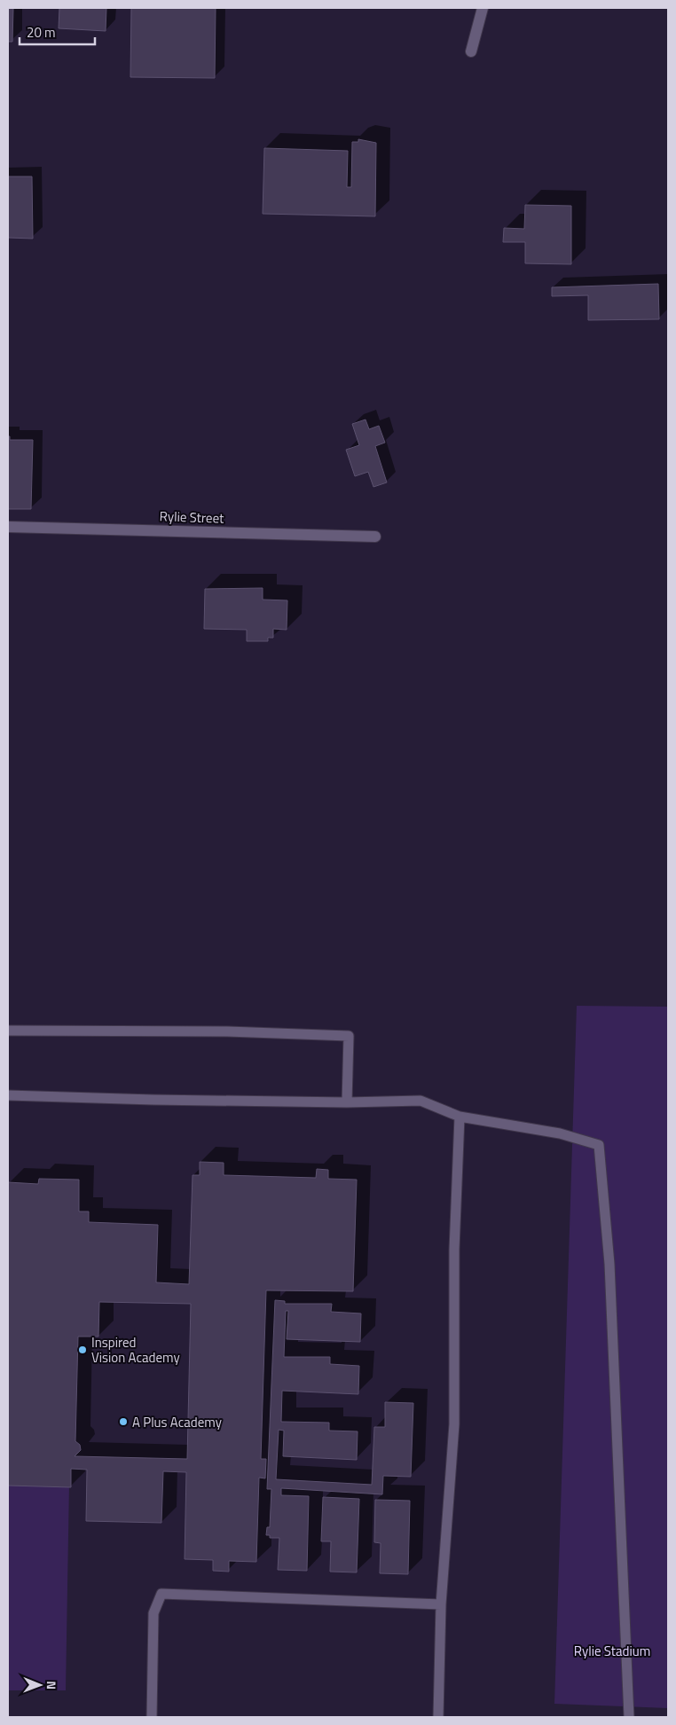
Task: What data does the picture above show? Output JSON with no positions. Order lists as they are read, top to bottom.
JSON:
{
  "streets": {
    "street": ["Rylie Street"]
  },
  "parks": ["Rylie Stadium"],
  "places": ["Inspired Vision Academy", "A Plus Academy"],
  "scale_bar": "20 m",
  "north": "right"
}
